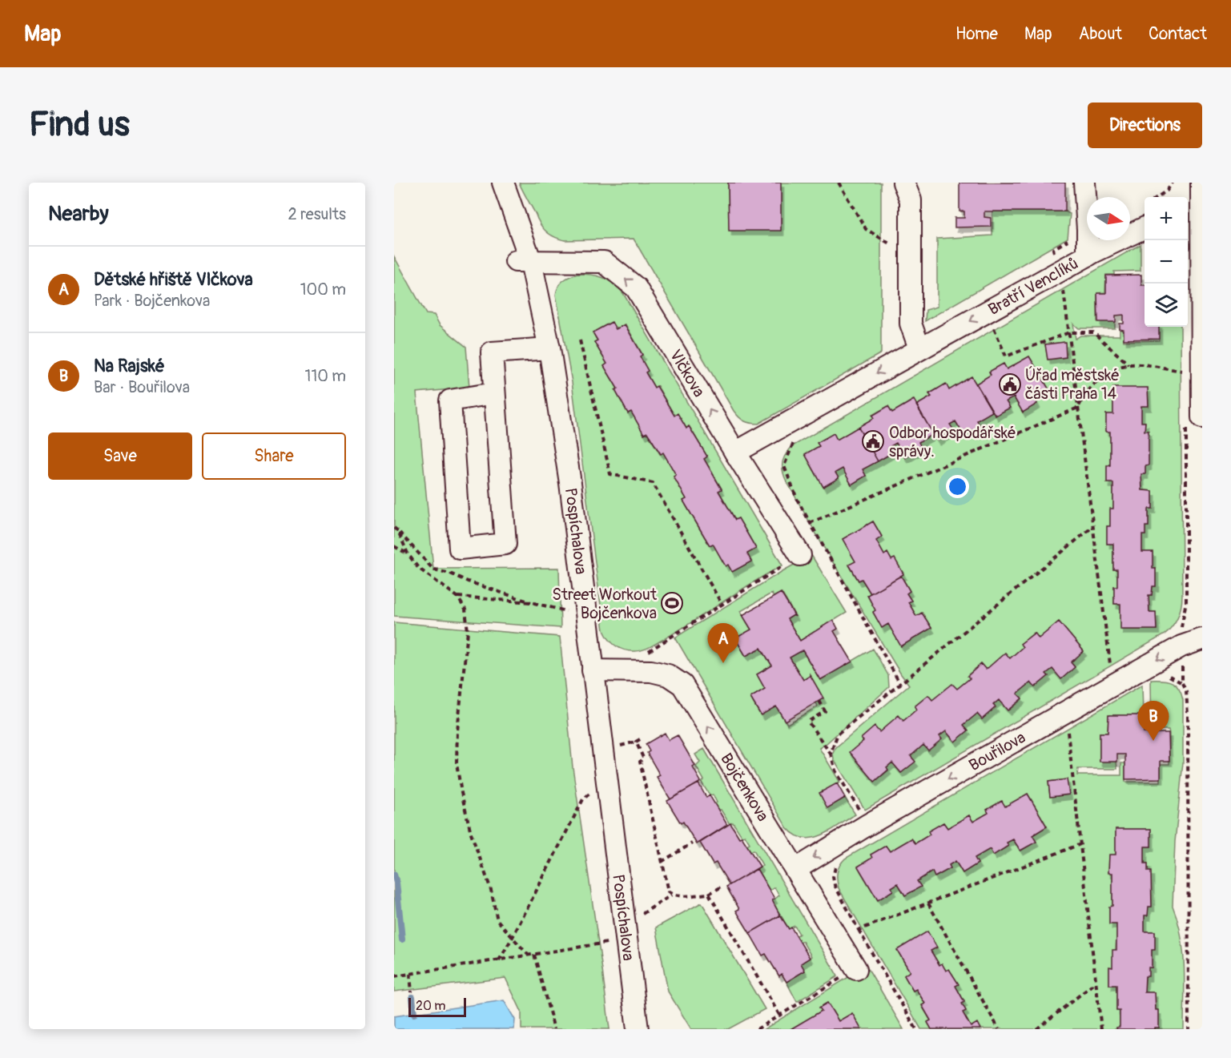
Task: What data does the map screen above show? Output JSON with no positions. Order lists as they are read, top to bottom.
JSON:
{
  "streets": {
    "street": [
      "Bratří Venclíků",
      "Vlčkova",
      "Pospíchalova",
      "Bouřilova",
      "Bojčenkova"
    ]
  },
  "crossings": [
    ["Bratří Venclíků", "Vlčkova"],
    ["Vlčkova", "Pospíchalova"],
    ["Pospíchalova", "Bojčenkova"],
    ["Bouřilova", "Bojčenkova"]
  ],
  "one_way": [
    "Bratří Venclíků",
    "Vlčkova",
    "Bouřilova",
    "Bojčenkova"
  ],
  "places": {
    "public building": ["Úřad městské části Praha 14", "Odbor hospodářské správy."],
    "sports": ["Street Workout Bojčenkova"]
  },
  "scale_bar": "20 m",
  "north": "right",
  "page": {
    "header": "Map",
    "nav": [
      "Home",
      "Map",
      "About",
      "Contact"
    ],
    "buttons": [
      "Directions",
      ["Save", "Share"]
    ],
    "title": "Find us",
    "heading": ["Nearby", "2 results"],
    "map_buttons": ["+", "−"],
    "list": [
      {
        "mark": "A",
        "name": "Dětské hřiště Vlčkova",
        "note": "Park · Bojčenkova",
        "value": "100 m"
      },
      {
        "mark": "B",
        "name": "Na Rajské",
        "note": "Bar · Bouřilova",
        "value": "110 m"
      }
    ],
    "pins": ["A", "B"],
    "scale": "20 m"
  }
}
